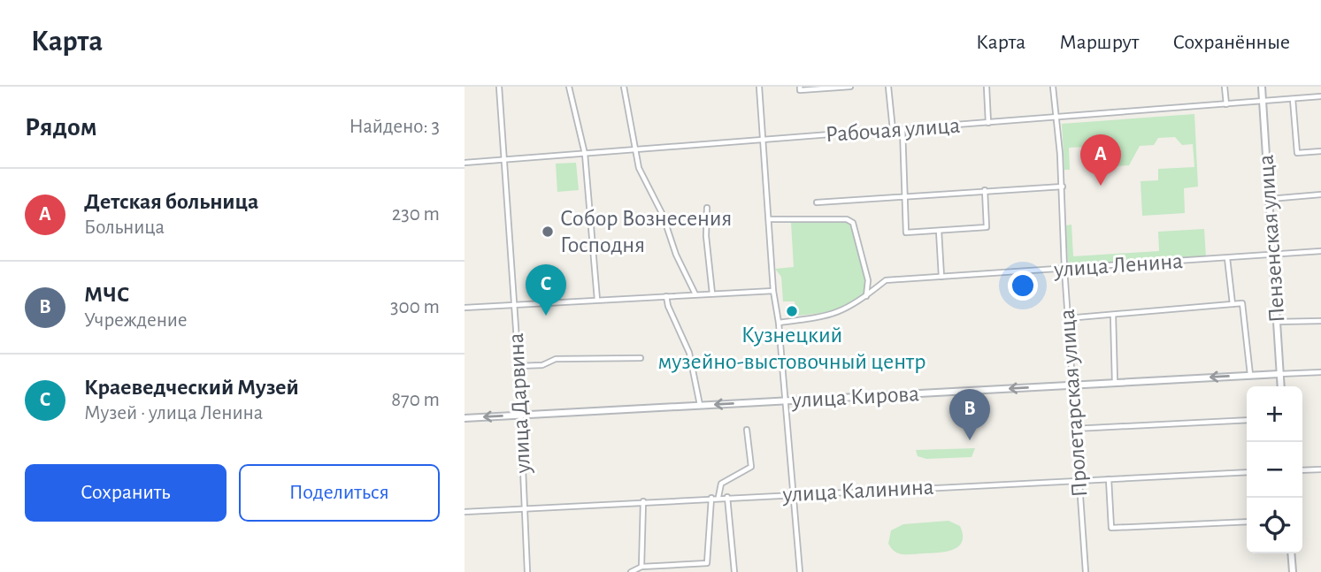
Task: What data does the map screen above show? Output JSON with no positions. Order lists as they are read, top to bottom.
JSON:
{
  "streets": {
    "street": [
      "Рабочая улица",
      "Пензенская улица",
      "улица Ленина",
      "улица Кирова",
      "улица Дарвина",
      "Пролетарская улица",
      "улица Калинина"
    ]
  },
  "crossings": [
    ["Рабочая улица", "Пензенская улица"],
    ["Рабочая улица", "улица Дарвина"],
    ["Рабочая улица", "Пролетарская улица"],
    ["Пензенская улица", "улица Ленина"],
    ["Пензенская улица", "улица Кирова"],
    ["улица Ленина", "Пролетарская улица"],
    ["улица Кирова", "улица Дарвина"],
    ["улица Кирова", "Пролетарская улица"],
    ["улица Дарвина", "улица Калинина"],
    ["Пролетарская улица", "улица Калинина"]
  ],
  "one_way": ["улица Кирова"],
  "places": ["Собор Вознесения Господня", "Кузнецкий музейно-выстовочный центр"],
  "page": {
    "header": "Карта",
    "nav": ["Карта", "Маршрут", "Сохранённые"],
    "heading": ["Рядом", "Найдено: 3"],
    "pins": ["A", "C", "B"],
    "list": [
      {
        "mark": "A",
        "name": "Детская больница",
        "note": "Больница",
        "value": "230 m"
      },
      {
        "mark": "B",
        "name": "МЧС",
        "note": "Учреждение",
        "value": "300 m"
      },
      {
        "mark": "C",
        "name": "Краеведческий Музей",
        "note": "Музей · улица Ленина",
        "value": "870 m"
      }
    ],
    "map_buttons": ["+", "−"],
    "buttons": ["Сохранить", "Поделиться"]
  }
}
